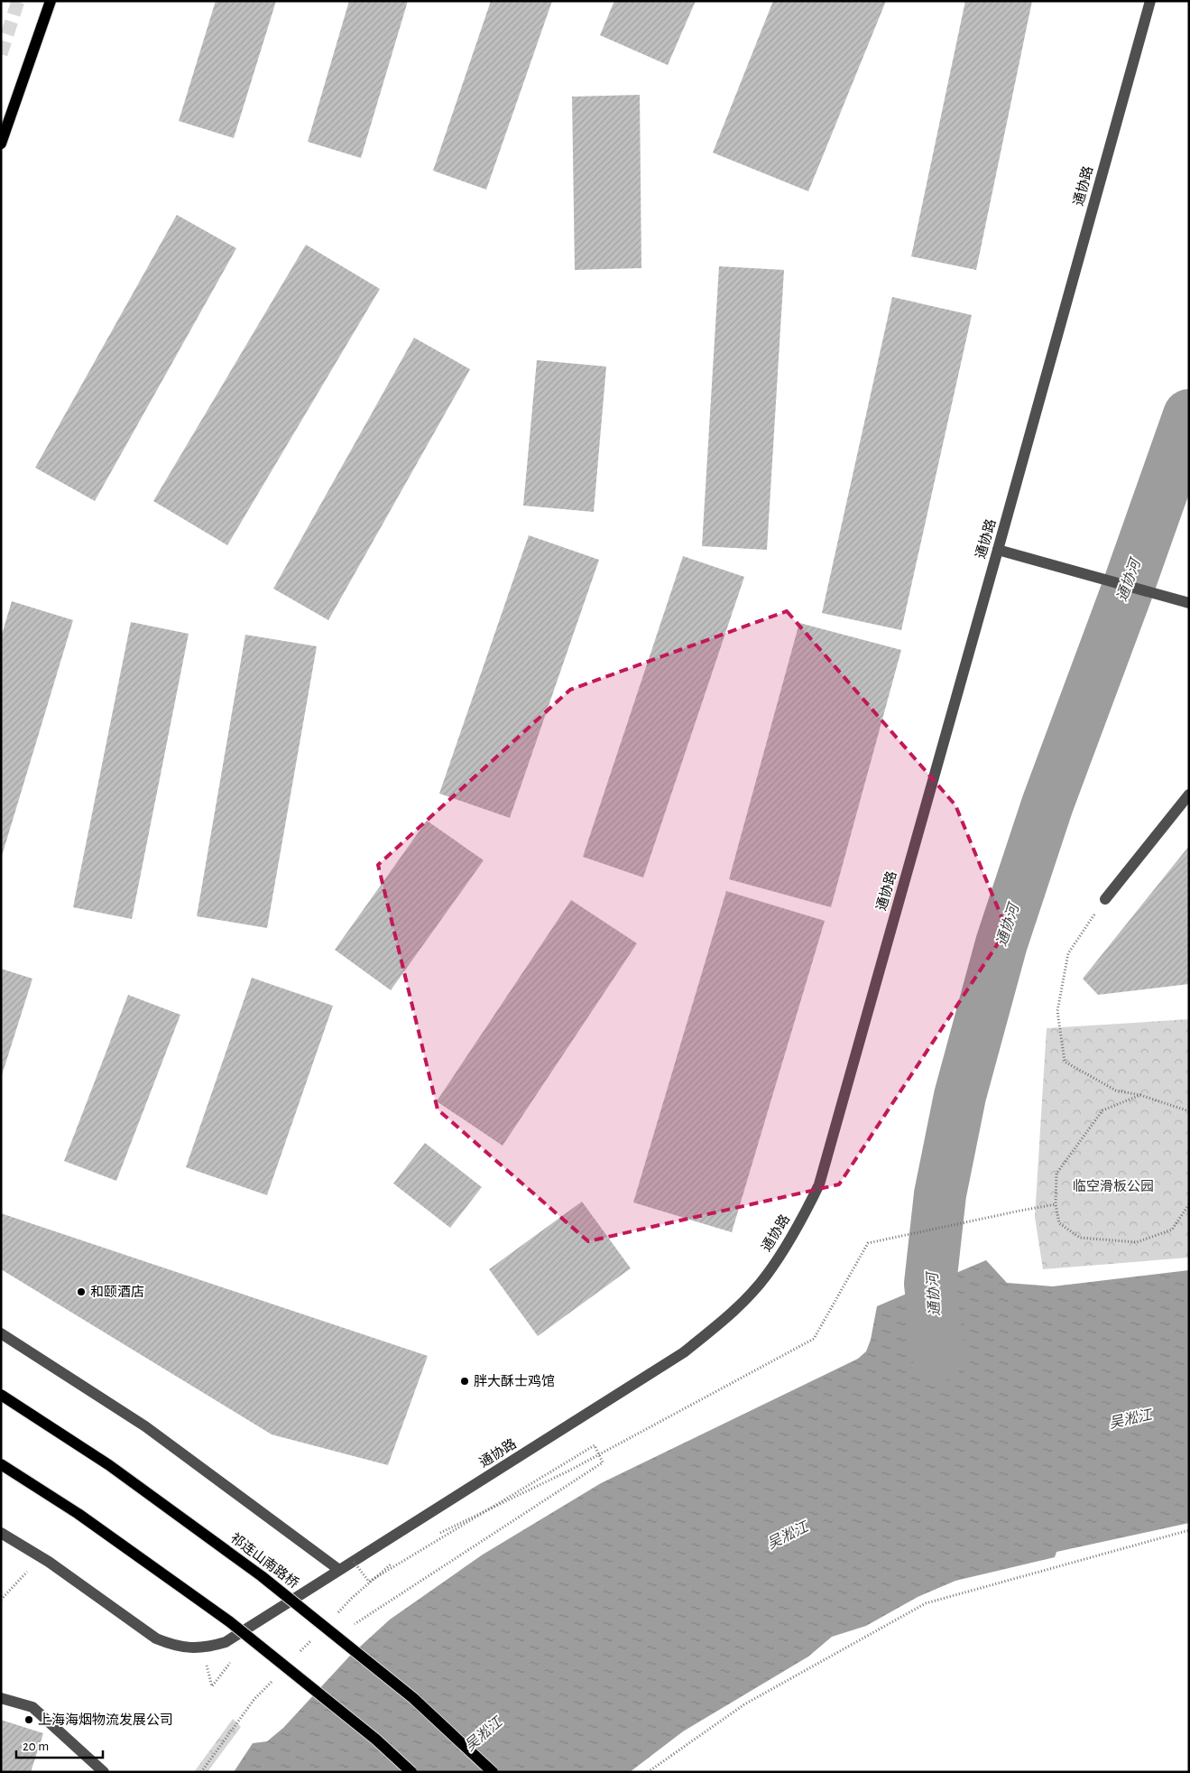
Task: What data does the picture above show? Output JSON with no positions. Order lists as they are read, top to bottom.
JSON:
{
  "streets": {
    "main road": ["祁连山南路桥"],
    "street": ["通协路"]
  },
  "water": ["通协河", "吴淞江"],
  "parks": ["临空滑板公园"],
  "places": ["和颐酒店", "胖大酥士鸡馆", "上海海烟物流发展公司"],
  "scale_bar": "20 m"
}
